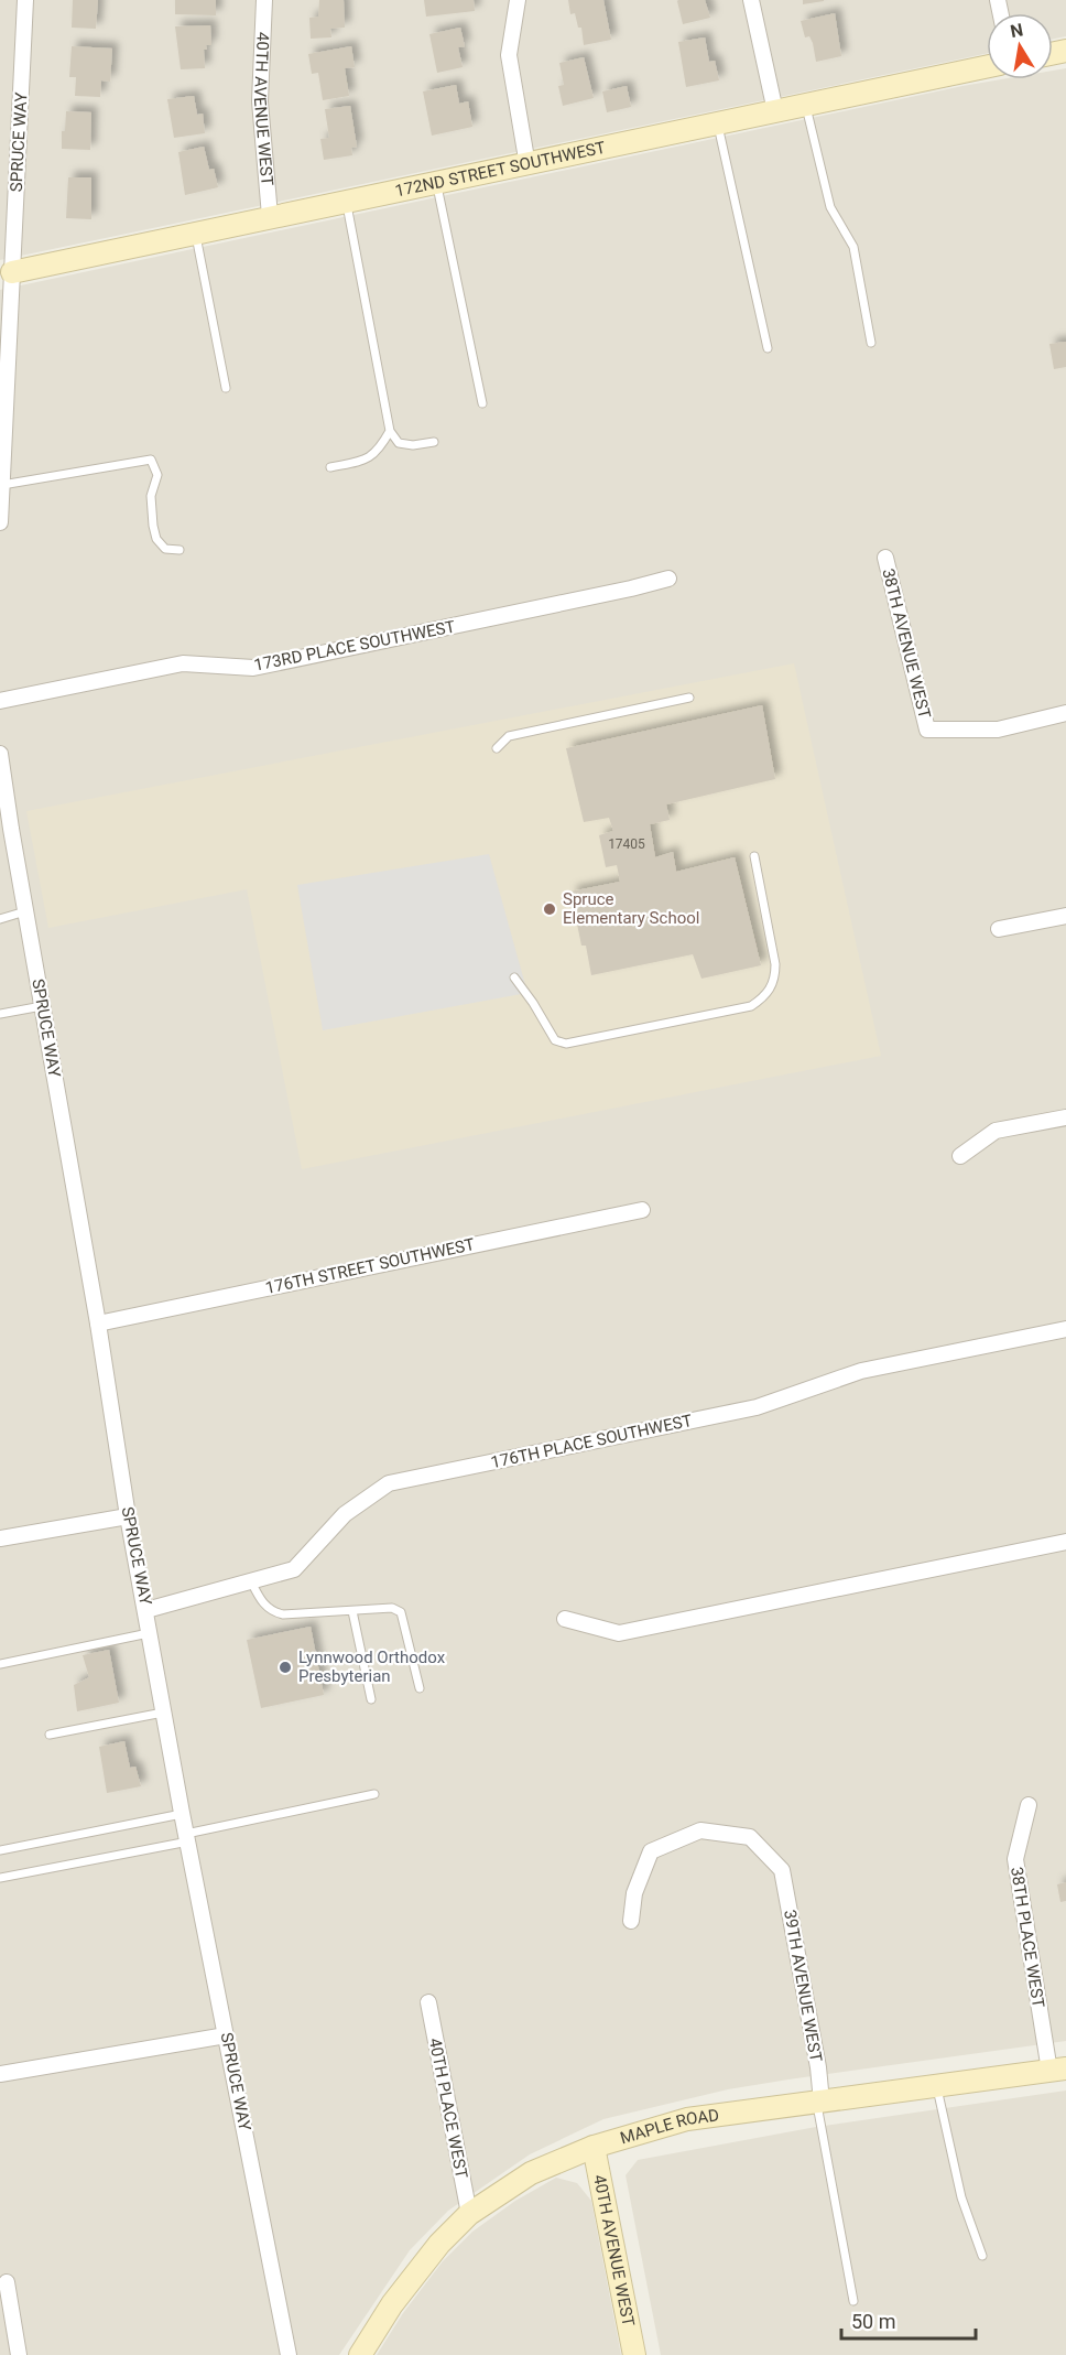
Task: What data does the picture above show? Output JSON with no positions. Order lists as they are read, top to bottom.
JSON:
{
  "streets": {
    "street": [
      "40TH AVENUE WEST",
      "SPRUCE WAY",
      "172ND STREET SOUTHWEST",
      "38TH AVENUE WEST",
      "173RD PLACE SOUTHWEST",
      "176TH STREET SOUTHWEST",
      "176TH PLACE SOUTHWEST",
      "38TH PLACE WEST",
      "39TH AVENUE WEST",
      "40TH PLACE WEST",
      "MAPLE ROAD"
    ]
  },
  "crossings": [
    ["40TH AVENUE WEST", "172ND STREET SOUTHWEST"],
    ["40TH AVENUE WEST", "MAPLE ROAD"],
    ["SPRUCE WAY", "172ND STREET SOUTHWEST"],
    ["SPRUCE WAY", "176TH STREET SOUTHWEST"],
    ["SPRUCE WAY", "176TH PLACE SOUTHWEST"],
    ["38TH PLACE WEST", "MAPLE ROAD"],
    ["39TH AVENUE WEST", "MAPLE ROAD"],
    ["40TH PLACE WEST", "MAPLE ROAD"]
  ],
  "places": ["Spruce Elementary School", "Lynnwood Orthodox Presbyterian"],
  "house_numbers": ["17405"],
  "scale_bar": "50 m",
  "north": "top"
}
